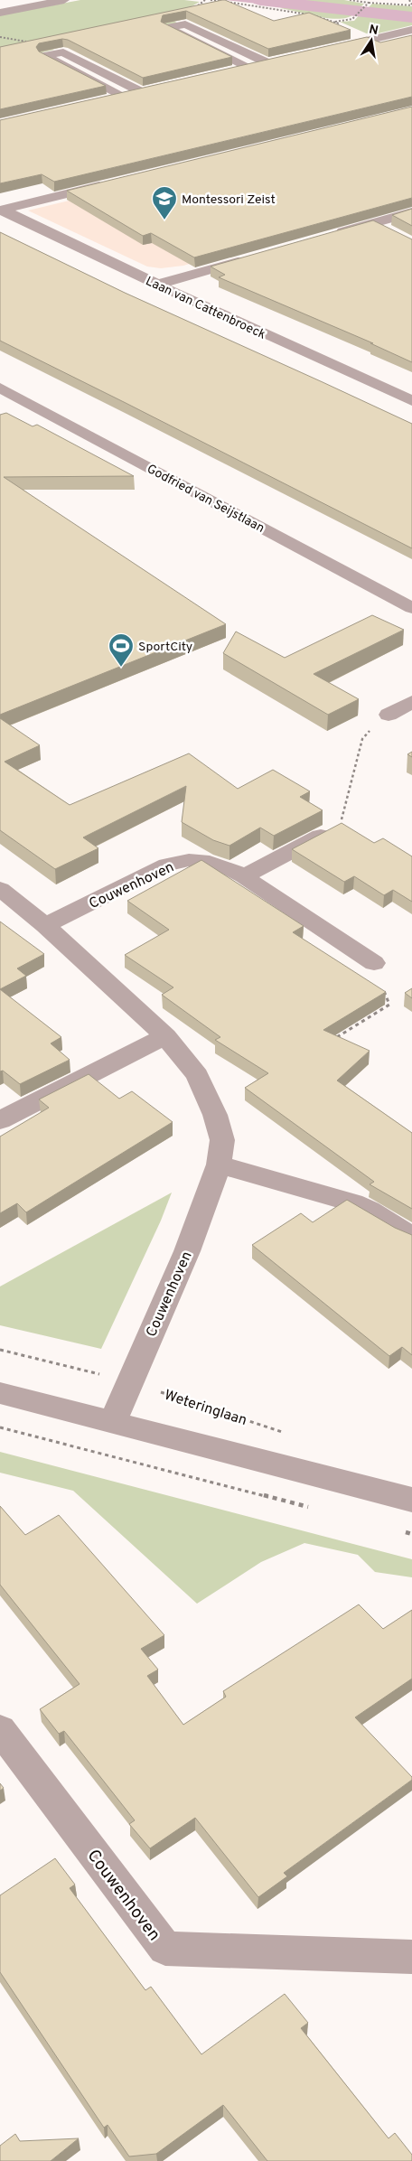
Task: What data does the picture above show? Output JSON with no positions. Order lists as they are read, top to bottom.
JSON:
{
  "streets": {
    "street": ["Laan van Cattenbroeck", "Godfried van Seijstlaan", "Couwenhoven"],
    "path": ["Weteringlaan"]
  },
  "crossings": [
    ["Couwenhoven", "Weteringlaan"]
  ],
  "places": {
    "school or university": ["Montessori Zeist"],
    "sports": ["SportCity"]
  },
  "north": "top"
}
